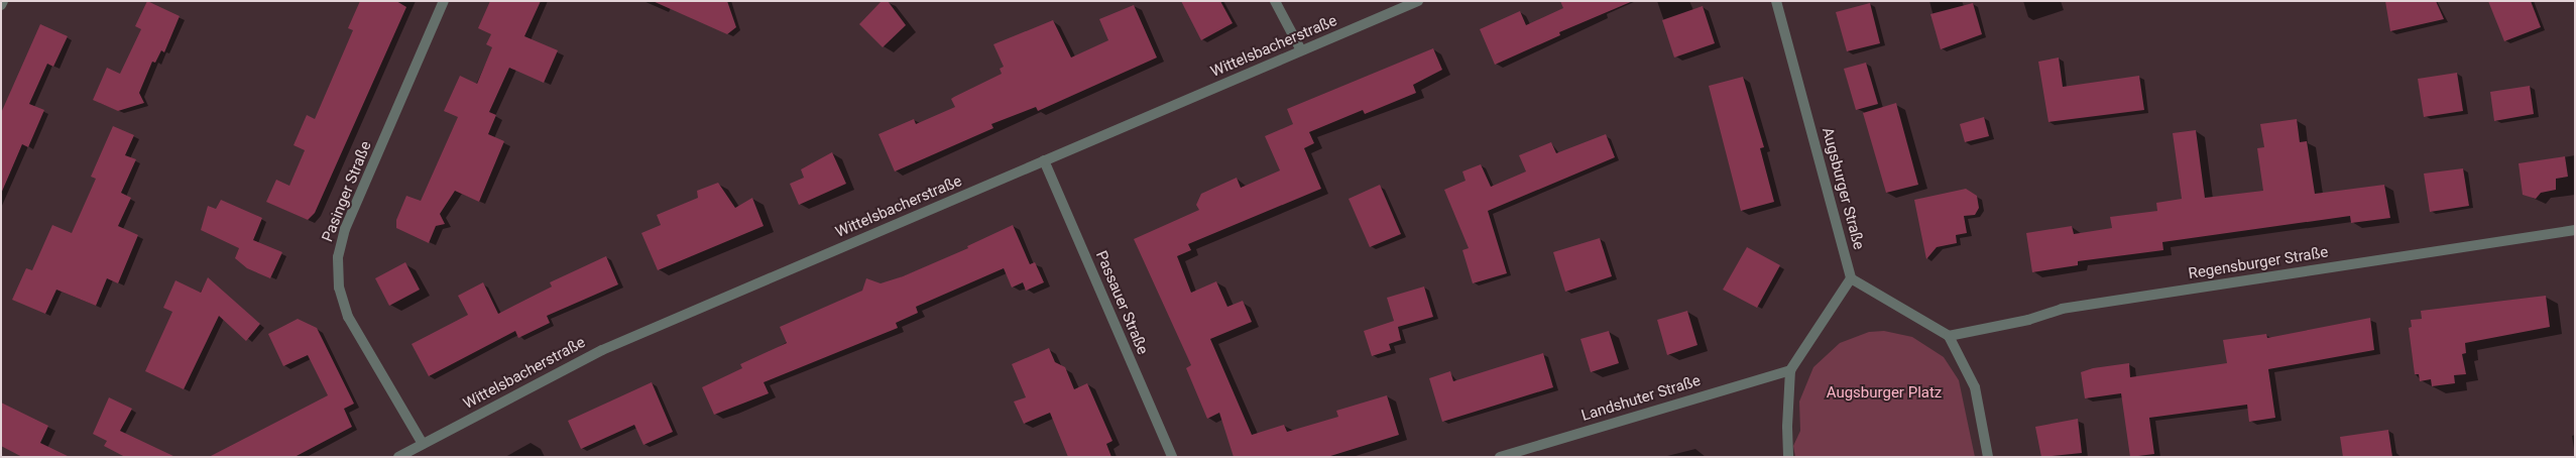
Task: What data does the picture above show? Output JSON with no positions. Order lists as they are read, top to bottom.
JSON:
{
  "streets": {
    "street": [
      "Wittelsbacherstraße",
      "Augsburger Straße",
      "Pasinger Straße",
      "Regensburger Straße",
      "Passauer Straße",
      "Landshuter Straße"
    ]
  },
  "crossings": [
    ["Wittelsbacherstraße", "Pasinger Straße"],
    ["Wittelsbacherstraße", "Passauer Straße"]
  ],
  "parks": ["Augsburger Platz"]
}
